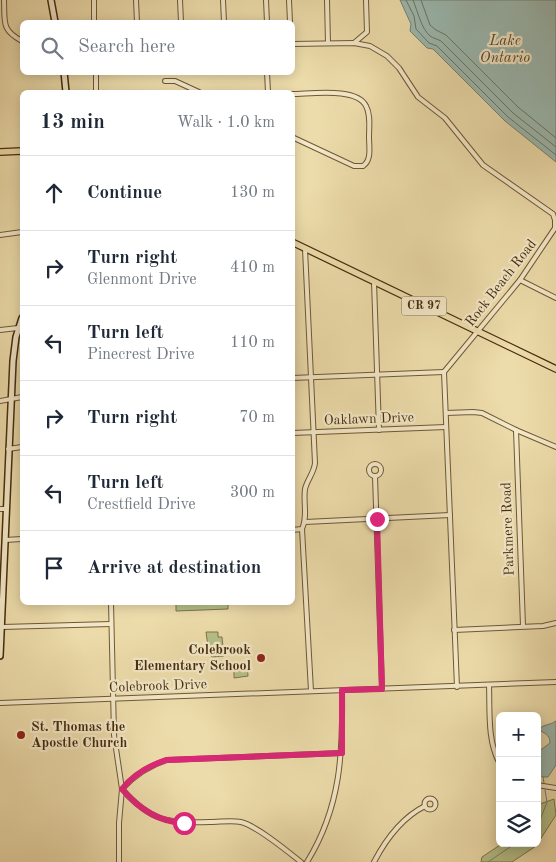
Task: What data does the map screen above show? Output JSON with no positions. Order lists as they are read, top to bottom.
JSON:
{
  "streets": {
    "main road": ["CR 97"],
    "street": [
      "Rock Beach Road",
      "Oaklawn Drive",
      "Parkmere Road",
      "Colebrook Drive"
    ]
  },
  "crossings": [
    ["Rock Beach Road", "CR 97"]
  ],
  "water": ["Lake Ontario"],
  "places": ["Colebrook Elementary School", "St. Thomas the Apostle Church"],
  "page": {
    "search": "Search here",
    "heading": ["13 min", "Walk · 1.0 km"],
    "list": [
      ["Continue", "130 m"],
      ["Turn right", "Glenmont Drive", "410 m"],
      ["Turn left", "Pinecrest Drive", "110 m"],
      ["Turn right", "70 m"],
      ["Turn left", "Crestfield Drive", "300 m"],
      "Arrive at destination"
    ],
    "map_buttons": ["+", "−"]
  }
}
